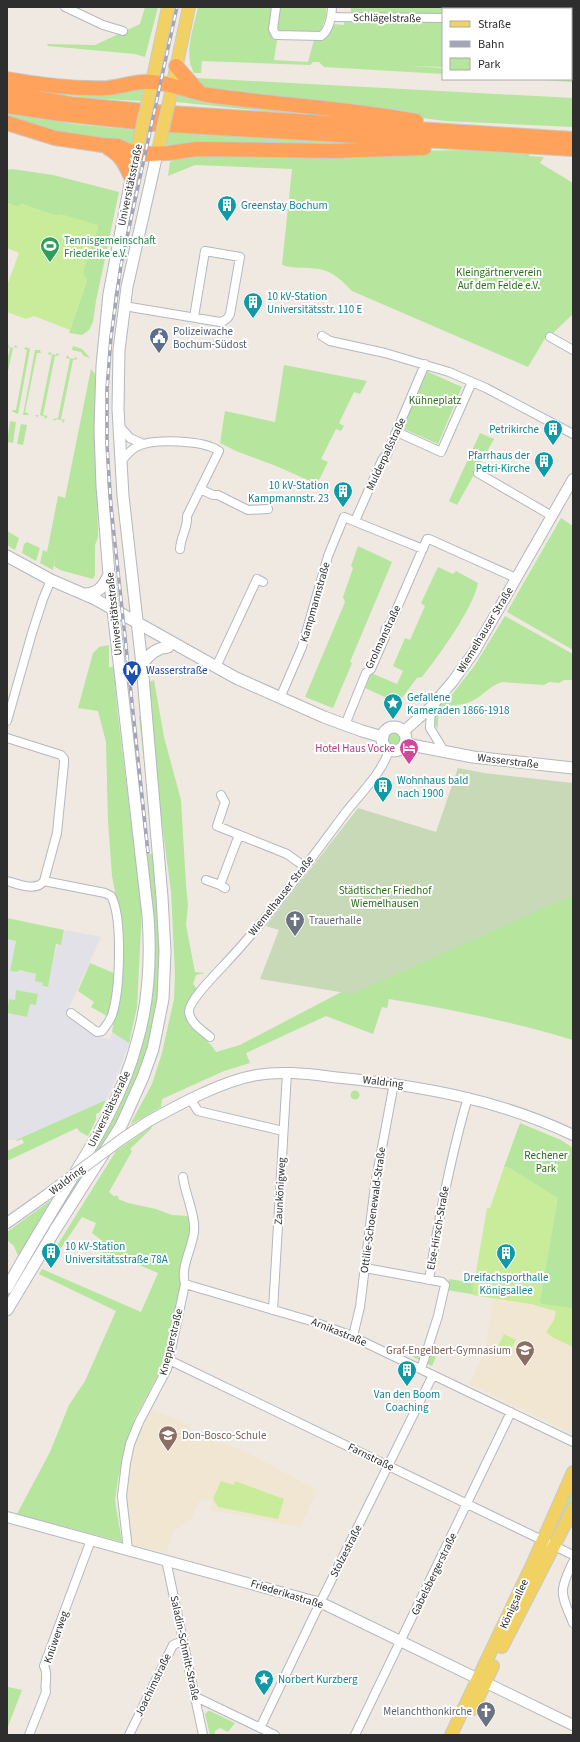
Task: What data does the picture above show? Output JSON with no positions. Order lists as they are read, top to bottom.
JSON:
{
  "streets": {
    "main road": ["Universitätsstraße", "Wasserstraße", "Königsallee"],
    "street": [
      "Schlägelstraße",
      "Mulderpaßstraße",
      "Kampmannstraße",
      "Wiemelhauser Straße",
      "Grolmanstraße",
      "Waldring",
      "Zaunkönigweg",
      "Ottilie-Schoenewald-Straße",
      "Else-Hirsch-Straße",
      "Arnikastraße",
      "Knepperstraße",
      "Farnstraße",
      "Stolzestraße",
      "Gabelsbergerstraße",
      "Friederikastraße",
      "Knüwerweg",
      "Saladin-Schmitt-Straße",
      "Joachimstraße"
    ]
  },
  "crossings": [
    ["Mulderpaßstraße", "Kampmannstraße"],
    ["Wiemelhauser Straße", "Wasserstraße"],
    ["Waldring", "Zaunkönigweg"],
    ["Waldring", "Ottilie-Schoenewald-Straße"],
    ["Waldring", "Else-Hirsch-Straße"],
    ["Zaunkönigweg", "Arnikastraße"],
    ["Ottilie-Schoenewald-Straße", "Arnikastraße"],
    ["Else-Hirsch-Straße", "Arnikastraße"],
    ["Arnikastraße", "Knepperstraße"],
    ["Arnikastraße", "Stolzestraße"],
    ["Arnikastraße", "Gabelsbergerstraße"],
    ["Knepperstraße", "Farnstraße"],
    ["Knepperstraße", "Friederikastraße"],
    ["Farnstraße", "Stolzestraße"],
    ["Farnstraße", "Gabelsbergerstraße"],
    ["Farnstraße", "Königsallee"],
    ["Stolzestraße", "Friederikastraße"],
    ["Gabelsbergerstraße", "Friederikastraße"],
    ["Friederikastraße", "Königsallee"],
    ["Friederikastraße", "Knüwerweg"],
    ["Friederikastraße", "Saladin-Schmitt-Straße"],
    ["Saladin-Schmitt-Straße", "Joachimstraße"]
  ],
  "parks": [
    "Kleingärtnerverein Auf dem Felde e.V.",
    "Kühneplatz",
    "Städtischer Friedhof Wiemelhausen",
    "Rechener Park"
  ],
  "places": {
    "building": [
      "Greenstay Bochum",
      "10 kV-Station Universitätsstr. 110 E",
      "Petrikirche",
      "Pfarrhaus der Petri-Kirche",
      "10 kV-Station Kampmannstr. 23",
      "Wohnhaus bald nach 1900",
      "10 kV-Station Universitätsstraße 78A",
      "Dreifachsporthalle Königsallee",
      "Van den Boom Coaching"
    ],
    "sports": ["Tennisgemeinschaft Friederike e.V."],
    "public building": ["Polizeiwache Bochum-Südost"],
    "metro station": ["Wasserstraße"],
    "place": ["Gefallene Kameraden 1866-1918", "Norbert Kurzberg"],
    "hotel": ["Hotel Haus Vocke"],
    "church": ["Trauerhalle", "Melanchthonkirche"],
    "school or university": ["Graf-Engelbert-Gymnasium", "Don-Bosco-Schule"]
  },
  "legend": ["Straße", "Bahn", "Park"]
}
